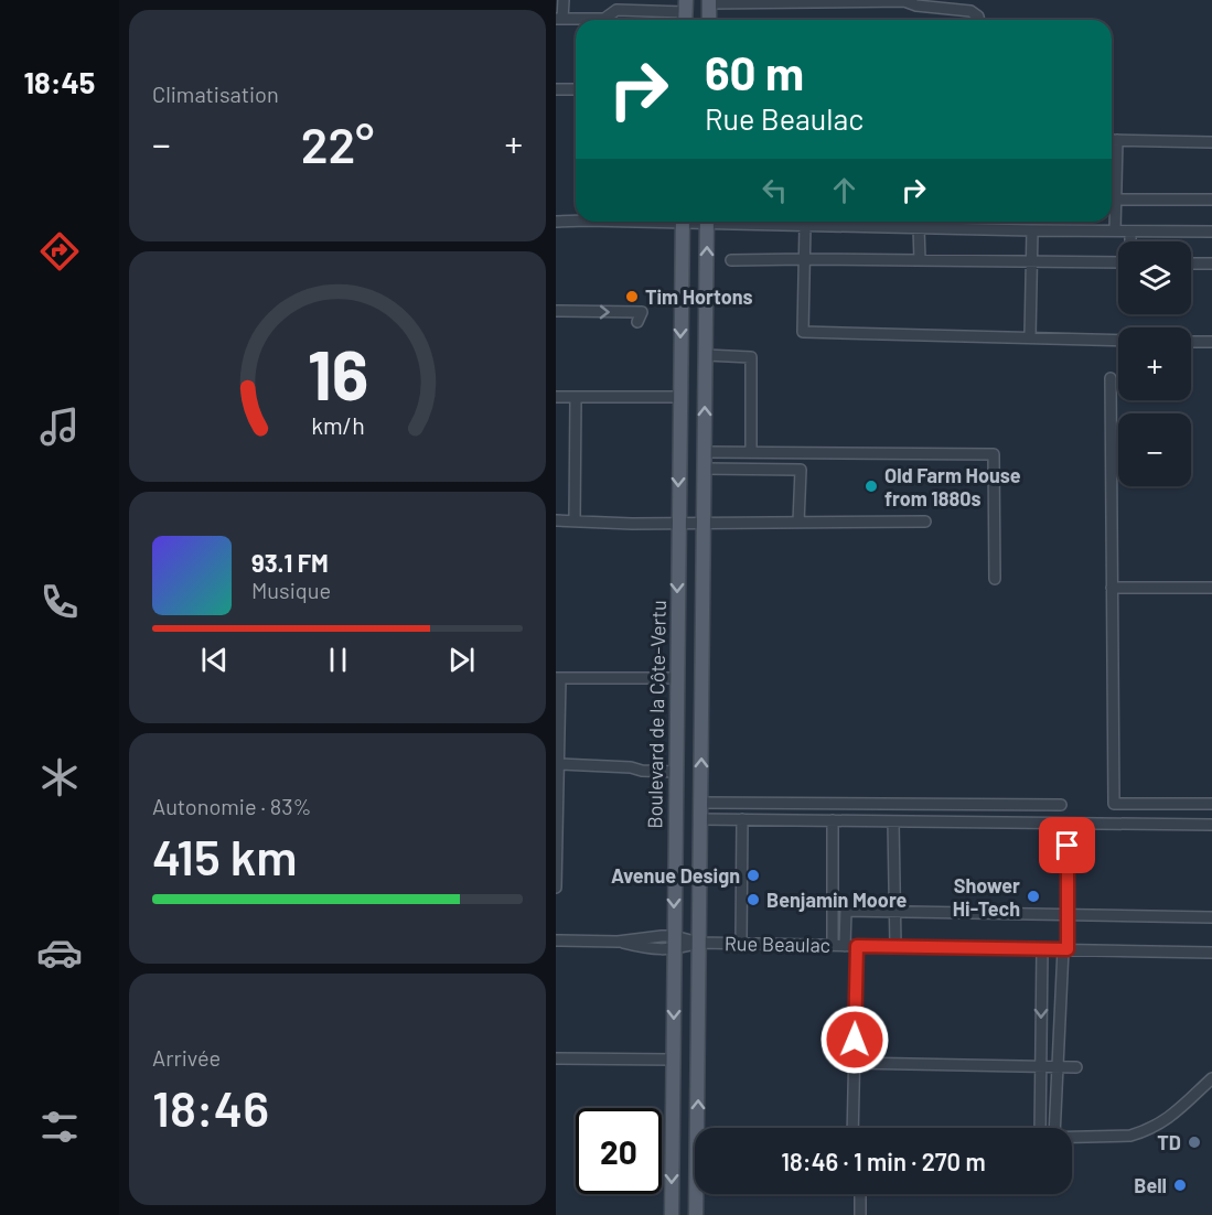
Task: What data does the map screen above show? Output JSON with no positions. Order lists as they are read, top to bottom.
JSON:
{
  "streets": {
    "main road": ["Boulevard de la Côte-Vertu"],
    "street": ["Rue Beaulac"]
  },
  "crossings": [
    ["Boulevard de la Côte-Vertu", "Rue Beaulac"]
  ],
  "places": [
    "Tim Hortons",
    "Old Farm House from 1880s",
    "Avenue Design",
    "Shower Hi-Tech",
    "Benjamin Moore",
    "TD",
    "Bell"
  ],
  "page": {
    "tabs": "18:45",
    "tile": [
      "Climatisation",
      ["Autonomie · 83%", "415 km"],
      ["Arrivée", "18:46"]
    ],
    "turn": ["60 m", "Rue Beaulac"],
    "heat": ["−", "22°", "+"],
    "map_buttons": ["+", "−"],
    "song": ["93.1 FM", "Musique"],
    "limit": "20",
    "trip": "18:46 · 1 min · 270 m",
    "gauge": ["16", "km/h"]
  }
}
